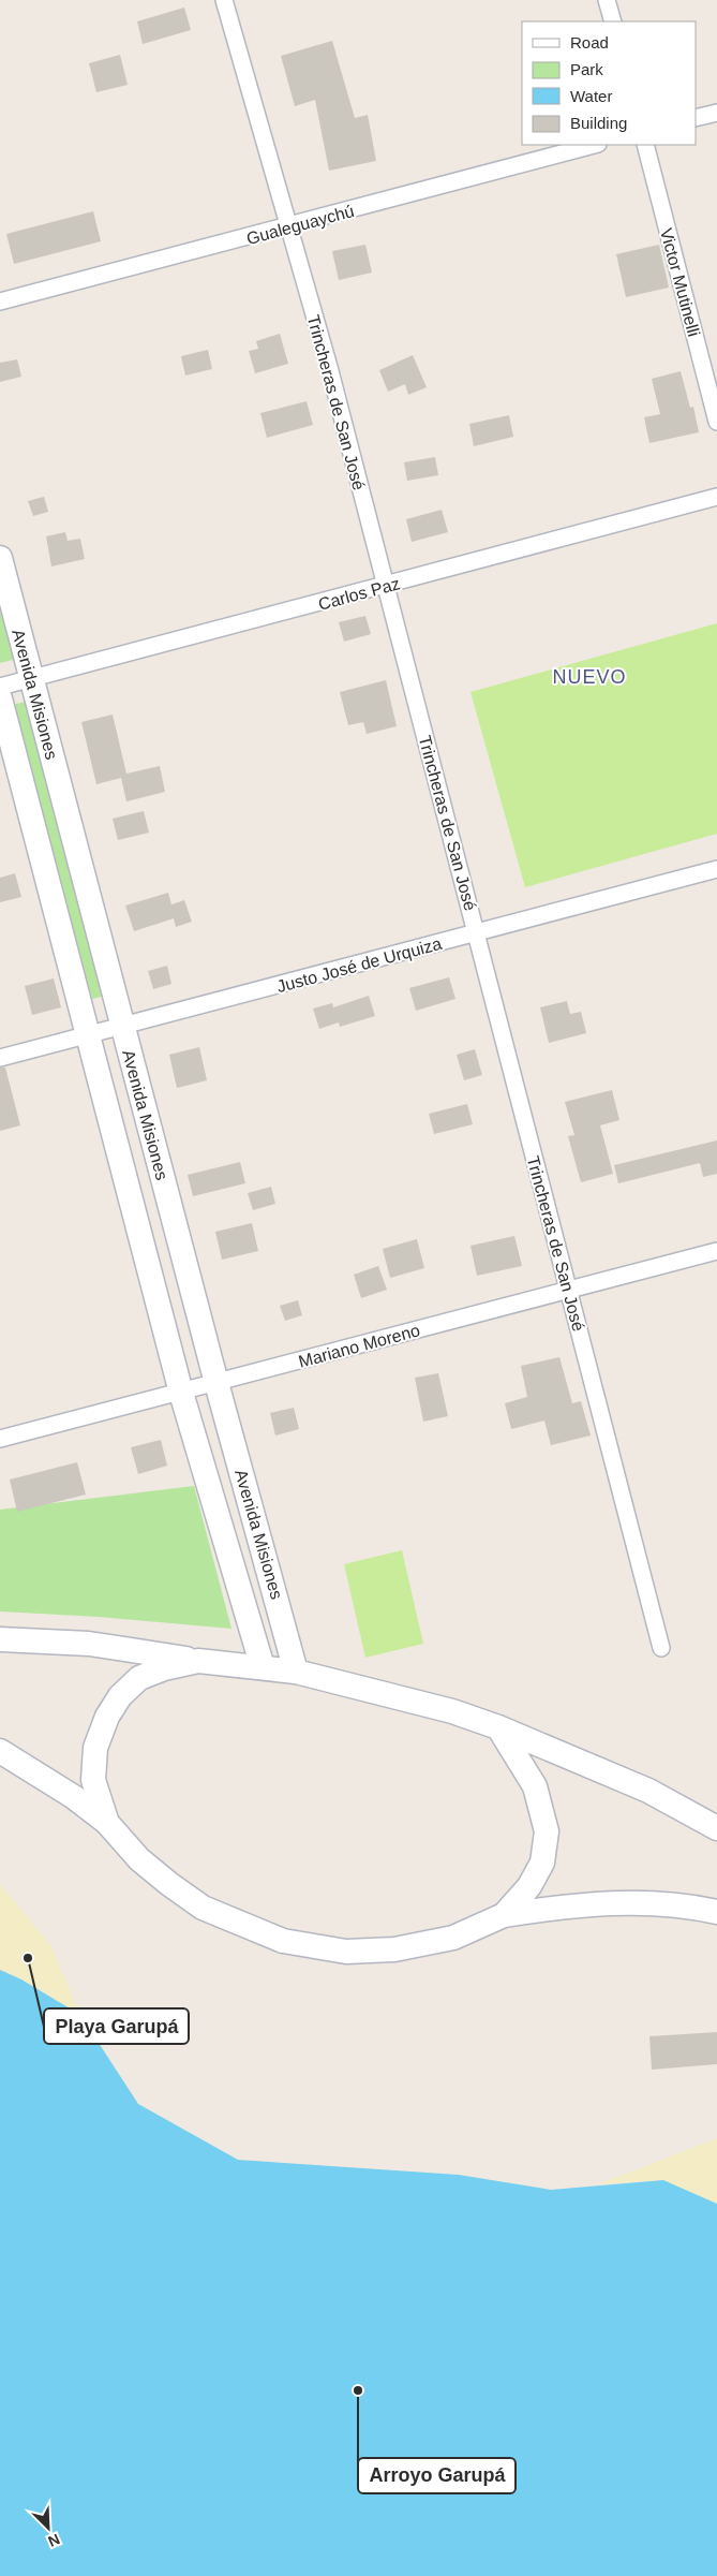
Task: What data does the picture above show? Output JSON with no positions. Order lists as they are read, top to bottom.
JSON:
{
  "streets": {
    "main road": ["Avenida Misiones"],
    "street": [
      "Gualeguaychú",
      "Victor Mutinelli",
      "Trincheras de San José",
      "Carlos Paz",
      "Justo José de Urquiza",
      "Mariano Moreno"
    ]
  },
  "crossings": [
    ["Gualeguaychú", "Trincheras de San José"],
    ["Trincheras de San José", "Carlos Paz"],
    ["Trincheras de San José", "Justo José de Urquiza"],
    ["Trincheras de San José", "Mariano Moreno"],
    ["Carlos Paz", "Avenida Misiones"],
    ["Avenida Misiones", "Justo José de Urquiza"],
    ["Avenida Misiones", "Mariano Moreno"]
  ],
  "districts": ["NUEVO"],
  "places": ["Playa Garupá", "Arroyo Garupá"],
  "legend": [
    "Road",
    "Park",
    "Water",
    "Building"
  ],
  "north": "bottom right"
}
